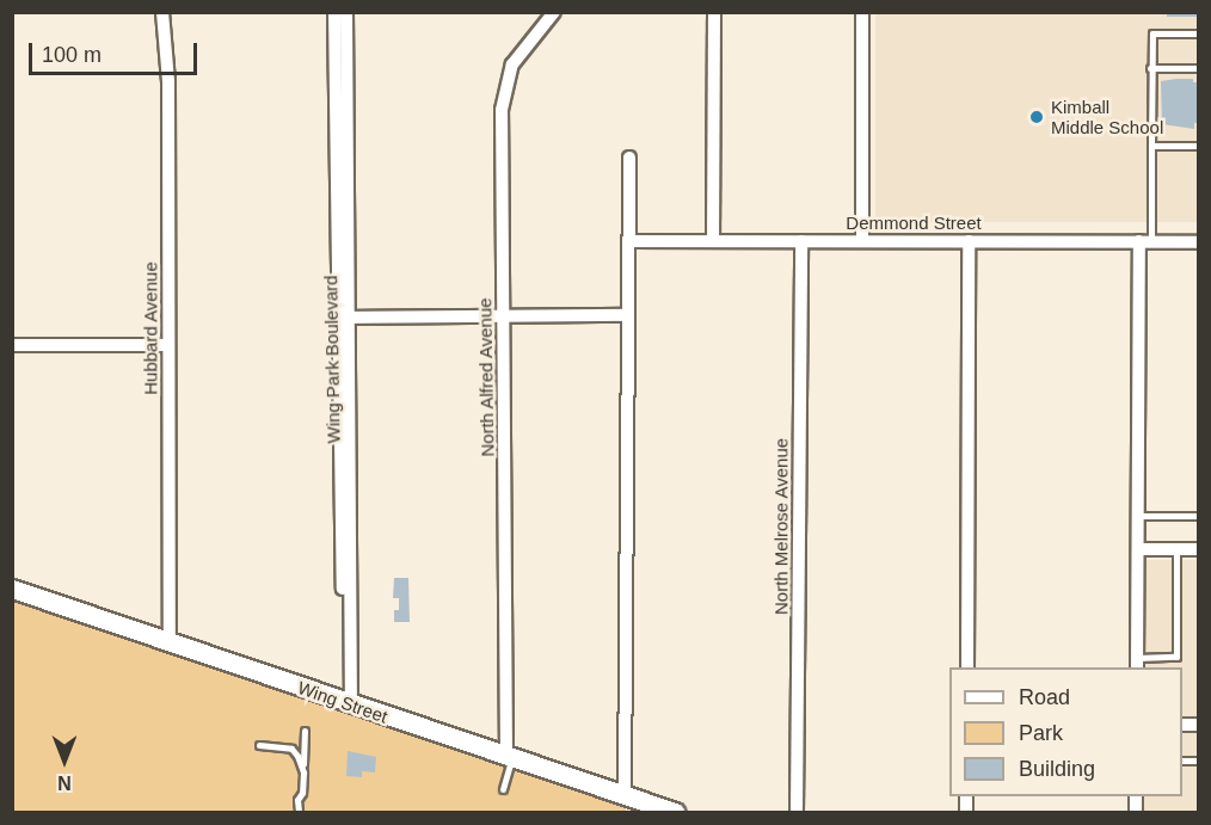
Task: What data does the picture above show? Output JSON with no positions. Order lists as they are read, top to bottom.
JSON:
{
  "streets": {
    "street": [
      "Demmond Street",
      "Hubbard Avenue",
      "Wing Park Boulevard",
      "North Alfred Avenue",
      "North Melrose Avenue",
      "Wing Street"
    ]
  },
  "crossings": [
    ["Demmond Street", "North Melrose Avenue"],
    ["Hubbard Avenue", "Wing Street"],
    ["Wing Park Boulevard", "Wing Street"],
    ["North Alfred Avenue", "Wing Street"]
  ],
  "places": ["Kimball Middle School"],
  "legend": ["Road", "Park", "Building"],
  "scale_bar": "100 m",
  "north": "bottom"
}
